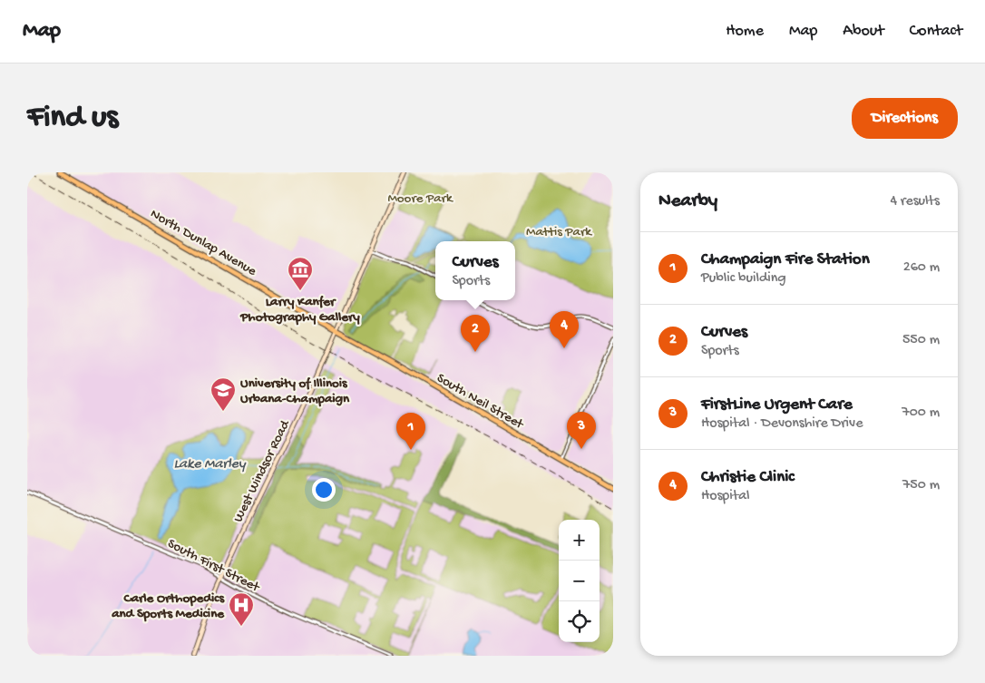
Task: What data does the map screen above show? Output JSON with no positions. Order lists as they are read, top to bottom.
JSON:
{
  "streets": {
    "main road": ["North Dunlap Avenue", "South Neil Street", "West Windsor Road"],
    "street": ["South First Street"]
  },
  "crossings": [
    ["North Dunlap Avenue", "South Neil Street"],
    ["North Dunlap Avenue", "West Windsor Road"],
    ["South Neil Street", "West Windsor Road"],
    ["West Windsor Road", "South First Street"]
  ],
  "water": ["Lake Marley"],
  "parks": ["Moore Park", "Mattis Park"],
  "places": {
    "museum": ["Larry Kanfer Photography Gallery"],
    "school or university": ["University of Illinois Urbana-Champaign"],
    "hospital": ["Carle Orthopedics and Sports Medicine"]
  },
  "page": {
    "header": "Map",
    "nav": [
      "Home",
      "Map",
      "About",
      "Contact"
    ],
    "buttons": "Directions",
    "title": "Find us",
    "heading": ["Nearby", "4 results"],
    "list": [
      {
        "mark": "1",
        "name": "Champaign Fire Station",
        "note": "Public building",
        "value": "260 m"
      },
      {
        "mark": "2",
        "name": "Curves",
        "note": "Sports",
        "value": "550 m"
      },
      {
        "mark": "3",
        "name": "FirstLine Urgent Care",
        "note": "Hospital · Devonshire Drive",
        "value": "700 m"
      },
      {
        "mark": "4",
        "name": "Christie Clinic",
        "note": "Hospital",
        "value": "750 m"
      }
    ],
    "popup": ["Curves", "Sports"],
    "pins": [
      "4",
      "2",
      "3",
      "1"
    ],
    "map_buttons": ["+", "−"]
  }
}
